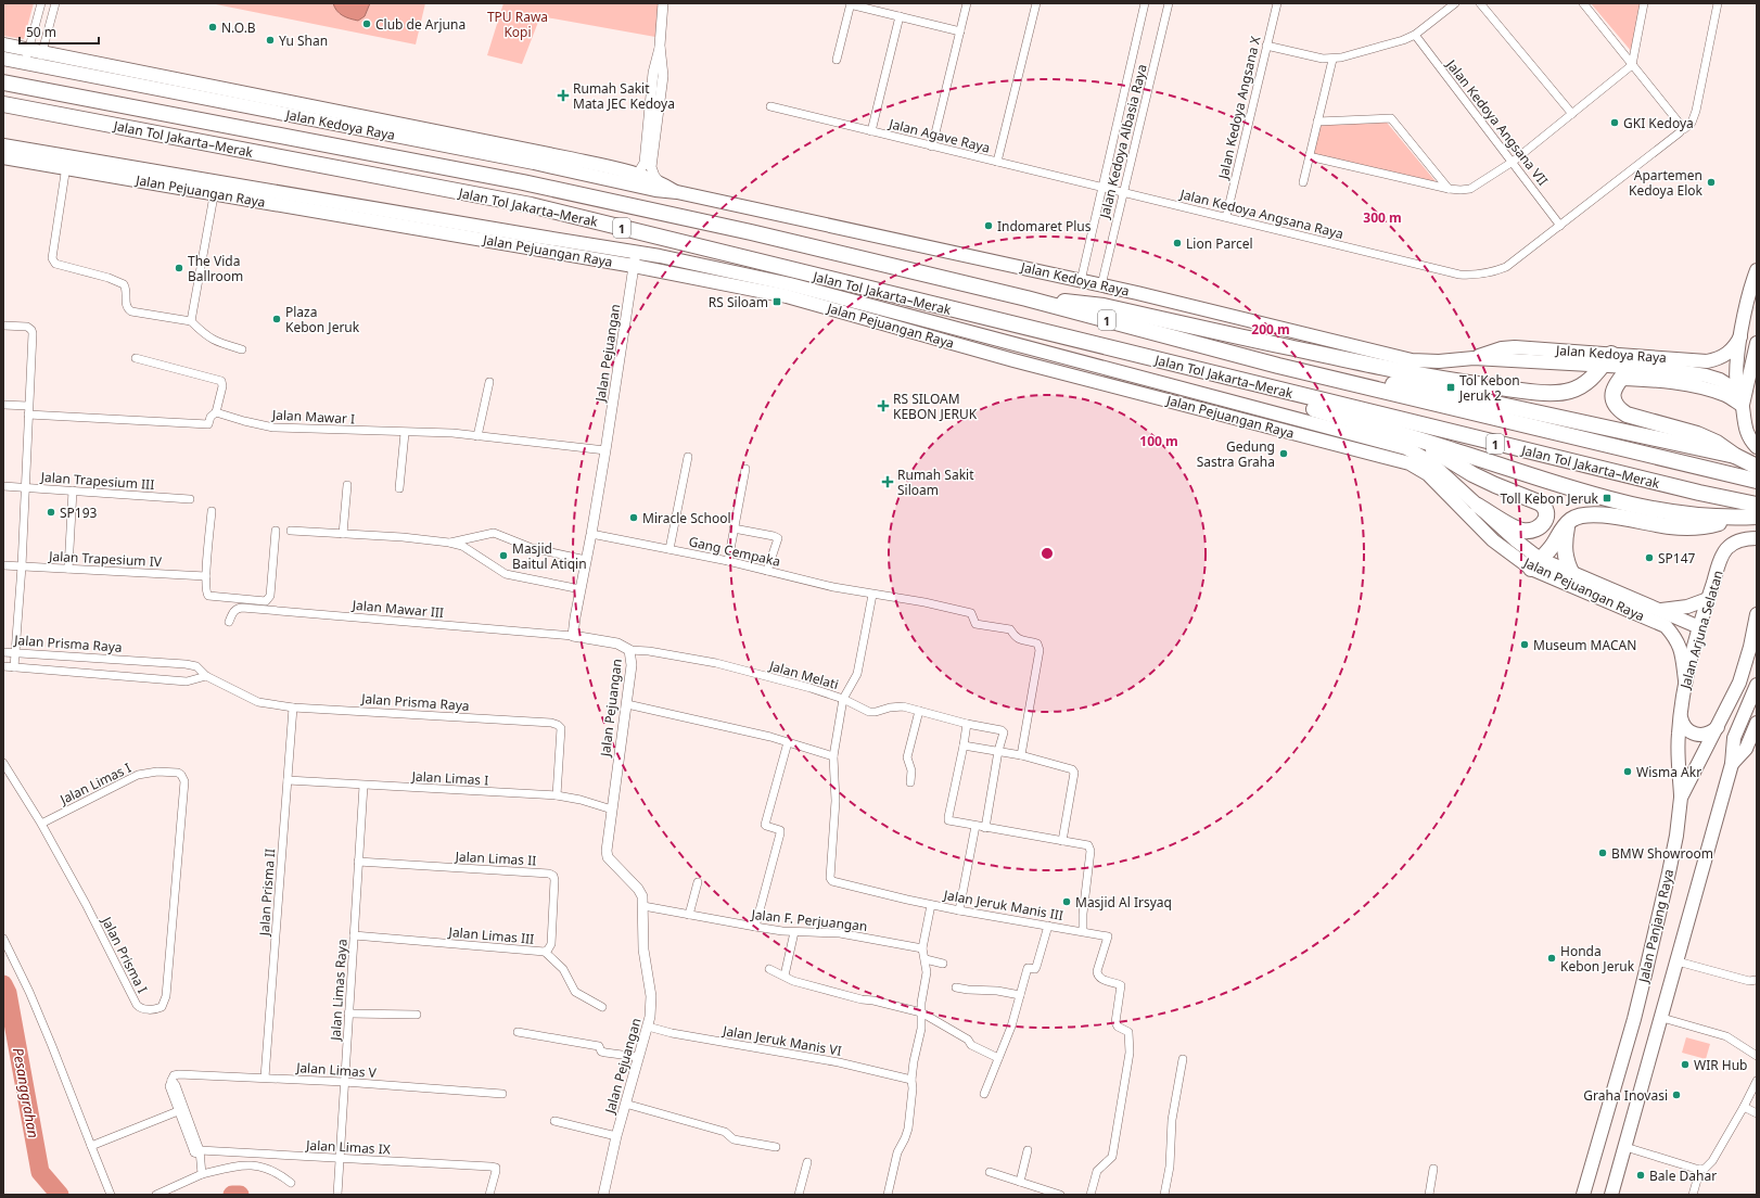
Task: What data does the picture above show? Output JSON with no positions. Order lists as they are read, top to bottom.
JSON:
{
  "streets": {
    "highway": ["Jalan Tol Jakarta–Merak", "1"],
    "main road": [
      "Jalan Kedoya Raya",
      "Jalan Pejuangan Raya",
      "Jalan Arjuna Selatan",
      "Jalan Panjang Raya"
    ],
    "street": [
      "Jalan Kedoya Angsana X",
      "Jalan Kedoya Angsana VII",
      "Jalan Agave Raya",
      "Jalan Kedoya Albasia Raya",
      "Jalan Kedoya Angsana Raya",
      "Jalan Pejuangan",
      "Jalan Mawar I",
      "Jalan Trapesium III",
      "Gang Cempaka",
      "Jalan Trapesium IV",
      "Jalan Mawar III",
      "Jalan Prisma Raya",
      "Jalan Melati",
      "Jalan Limas I",
      "Jalan Limas II",
      "Jalan Prisma II",
      "Jalan Jeruk Manis III",
      "Jalan F. Perjuangan",
      "Jalan Limas III",
      "Jalan Prisma I",
      "Jalan Limas Raya",
      "Jalan Jeruk Manis VI",
      "Jalan Limas V",
      "Jalan Limas IX"
    ]
  },
  "crossings": [
    ["Jalan Kedoya Angsana X", "Jalan Kedoya Angsana Raya"],
    ["Jalan Kedoya Angsana VII", "Jalan Kedoya Angsana Raya"],
    ["Jalan Kedoya Raya", "Jalan Kedoya Albasia Raya"],
    ["Jalan Agave Raya", "Jalan Kedoya Albasia Raya"],
    ["Jalan Agave Raya", "Jalan Kedoya Angsana Raya"],
    ["Jalan Kedoya Albasia Raya", "Jalan Kedoya Angsana Raya"],
    ["Jalan Pejuangan Raya", "Jalan Pejuangan"],
    ["Jalan Pejuangan Raya", "Jalan Arjuna Selatan"],
    ["Jalan Pejuangan", "Jalan Mawar I"],
    ["Jalan Pejuangan", "Gang Cempaka"],
    ["Jalan Pejuangan", "Jalan Mawar III"],
    ["Jalan Pejuangan", "Jalan Melati"],
    ["Jalan Pejuangan", "Jalan Limas I"],
    ["Jalan Pejuangan", "Jalan F. Perjuangan"],
    ["Jalan Pejuangan", "Jalan Jeruk Manis VI"],
    ["Jalan Arjuna Selatan", "Jalan Panjang Raya"],
    ["Jalan Prisma Raya", "Jalan Limas I"],
    ["Jalan Prisma Raya", "Jalan Prisma II"],
    ["Jalan Limas I", "Jalan Prisma II"],
    ["Jalan Limas I", "Jalan Prisma I"],
    ["Jalan Limas I", "Jalan Limas Raya"],
    ["Jalan Limas II", "Jalan Limas III"],
    ["Jalan Limas II", "Jalan Limas Raya"],
    ["Jalan Prisma II", "Jalan Limas V"],
    ["Jalan Jeruk Manis III", "Jalan F. Perjuangan"],
    ["Jalan Limas III", "Jalan Limas Raya"],
    ["Jalan Limas Raya", "Jalan Limas V"],
    ["Jalan Limas Raya", "Jalan Limas IX"]
  ],
  "water": ["Pesanggrahan"],
  "parks": ["TPU Rawa Kopi"],
  "places": {
    "other": [
      "Club de Arjuna",
      "N.O.B",
      "Yu Shan",
      "GKI Kedoya",
      "Apartemen Kedoya Elok",
      "Indomaret Plus",
      "Lion Parcel",
      "The Vida Ballroom",
      "Plaza Kebon Jeruk",
      "Gedung Sastra Graha",
      "SP193",
      "Miracle School",
      "Masjid Baitul Atiqin",
      "SP147",
      "Museum MACAN",
      "Wisma Akr",
      "BMW Showroom",
      "Masjid Al Irsyaq",
      "Honda Kebon Jeruk",
      "WIR Hub",
      "Graha Inovasi",
      "Bale Dahar"
    ],
    "health": ["Rumah Sakit Mata JEC Kedoya", "RS SILOAM KEBON JERUK", "Rumah Sakit Siloam"],
    "transit": ["RS Siloam", "Tol Kebon Jeruk 2", "Toll Kebon Jeruk"]
  },
  "scale_bar": "50 m",
  "rings": ["300 m", "200 m", "100 m"]
}
